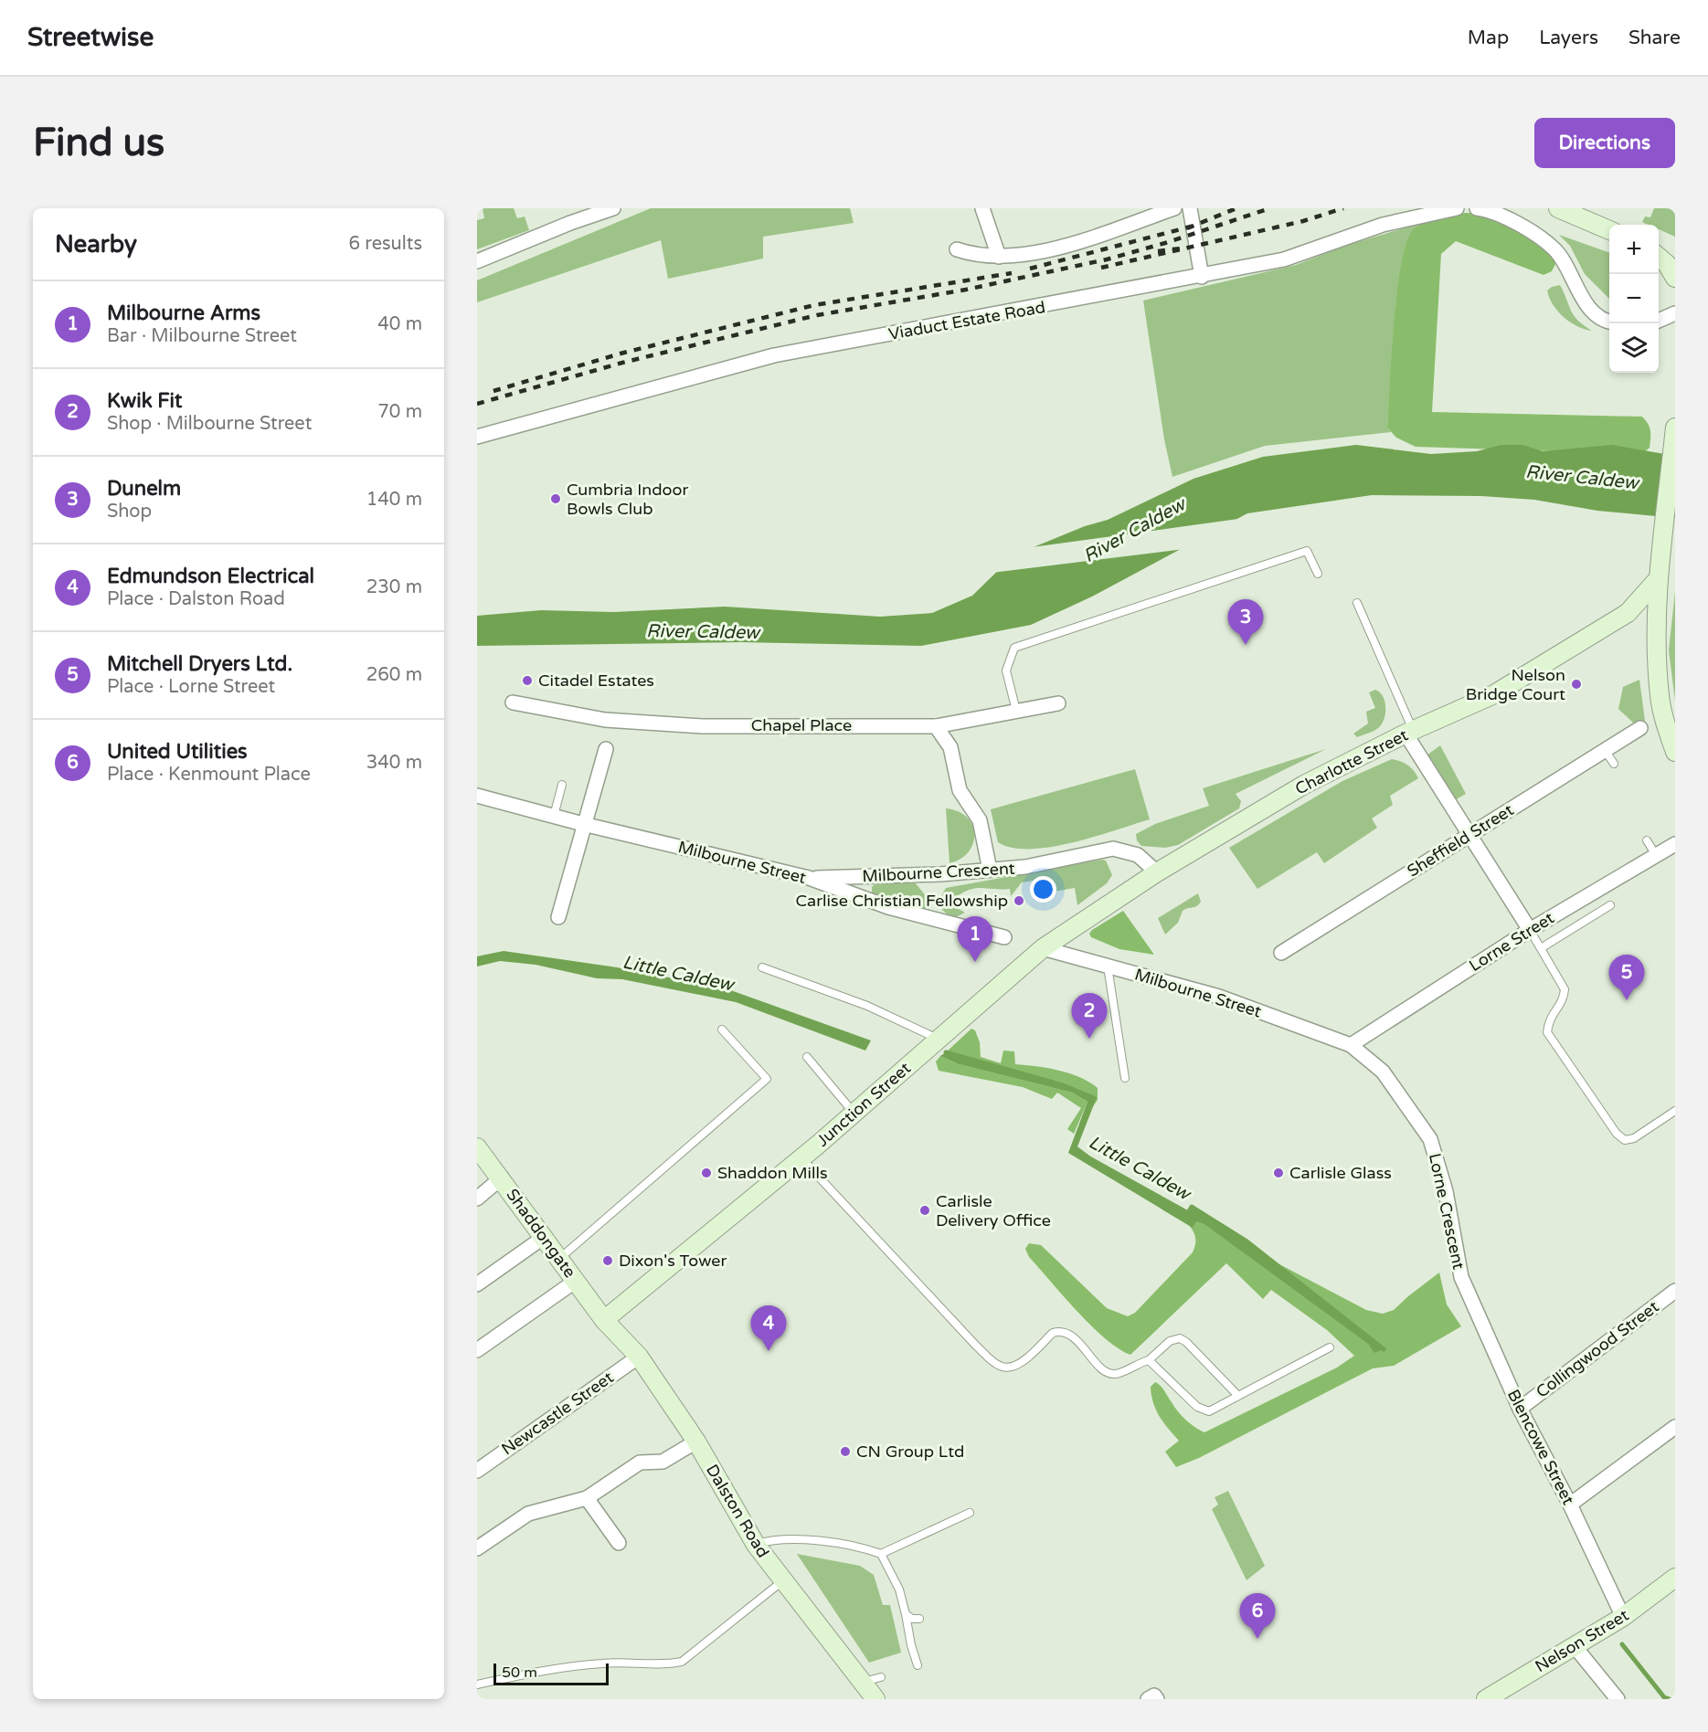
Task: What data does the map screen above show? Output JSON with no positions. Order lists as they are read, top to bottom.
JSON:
{
  "streets": {
    "street": [
      "Viaduct Estate Road",
      "Chapel Place",
      "Charlotte Street",
      "Sheffield Street",
      "Milbourne Street",
      "Milbourne Crescent",
      "Lorne Street",
      "Junction Street",
      "Lorne Crescent",
      "Shaddongate",
      "Collingwood Street",
      "Newcastle Street",
      "Blencowe Street",
      "Dalston Road",
      "Nelson Street"
    ]
  },
  "crossings": [
    ["Charlotte Street", "Milbourne Street"],
    ["Charlotte Street", "Milbourne Crescent"],
    ["Charlotte Street", "Junction Street"],
    ["Milbourne Street", "Milbourne Crescent"],
    ["Milbourne Street", "Lorne Street"],
    ["Milbourne Street", "Junction Street"],
    ["Milbourne Street", "Lorne Crescent"],
    ["Lorne Street", "Lorne Crescent"],
    ["Junction Street", "Shaddongate"],
    ["Junction Street", "Dalston Road"],
    ["Lorne Crescent", "Blencowe Street"],
    ["Shaddongate", "Dalston Road"],
    ["Collingwood Street", "Blencowe Street"],
    ["Newcastle Street", "Dalston Road"],
    ["Blencowe Street", "Nelson Street"]
  ],
  "water": ["River Caldew", "Little Caldew"],
  "places": [
    "Cumbria Indoor Bowls Club",
    "Citadel Estates",
    "Nelson Bridge Court",
    "Carlise Christian Fellowship",
    "Shaddon Mills",
    "Carlisle Glass",
    "Carlisle Delivery Office",
    "Dixon's Tower",
    "CN Group Ltd"
  ],
  "scale_bar": "50 m",
  "page": {
    "header": "Streetwise",
    "nav": ["Map", "Layers", "Share"],
    "buttons": "Directions",
    "title": "Find us",
    "heading": ["Nearby", "6 results"],
    "map_buttons": ["+", "−"],
    "list": [
      {
        "mark": "1",
        "name": "Milbourne Arms",
        "note": "Bar · Milbourne Street",
        "value": "40 m"
      },
      {
        "mark": "2",
        "name": "Kwik Fit",
        "note": "Shop · Milbourne Street",
        "value": "70 m"
      },
      {
        "mark": "3",
        "name": "Dunelm",
        "note": "Shop",
        "value": "140 m"
      },
      {
        "mark": "4",
        "name": "Edmundson Electrical",
        "note": "Place · Dalston Road",
        "value": "230 m"
      },
      {
        "mark": "5",
        "name": "Mitchell Dryers Ltd.",
        "note": "Place · Lorne Street",
        "value": "260 m"
      },
      {
        "mark": "6",
        "name": "United Utilities",
        "note": "Place · Kenmount Place",
        "value": "340 m"
      }
    ],
    "pins": [
      "3",
      "1",
      "5",
      "2",
      "4",
      "6"
    ],
    "scale": "50 m"
  }
}
